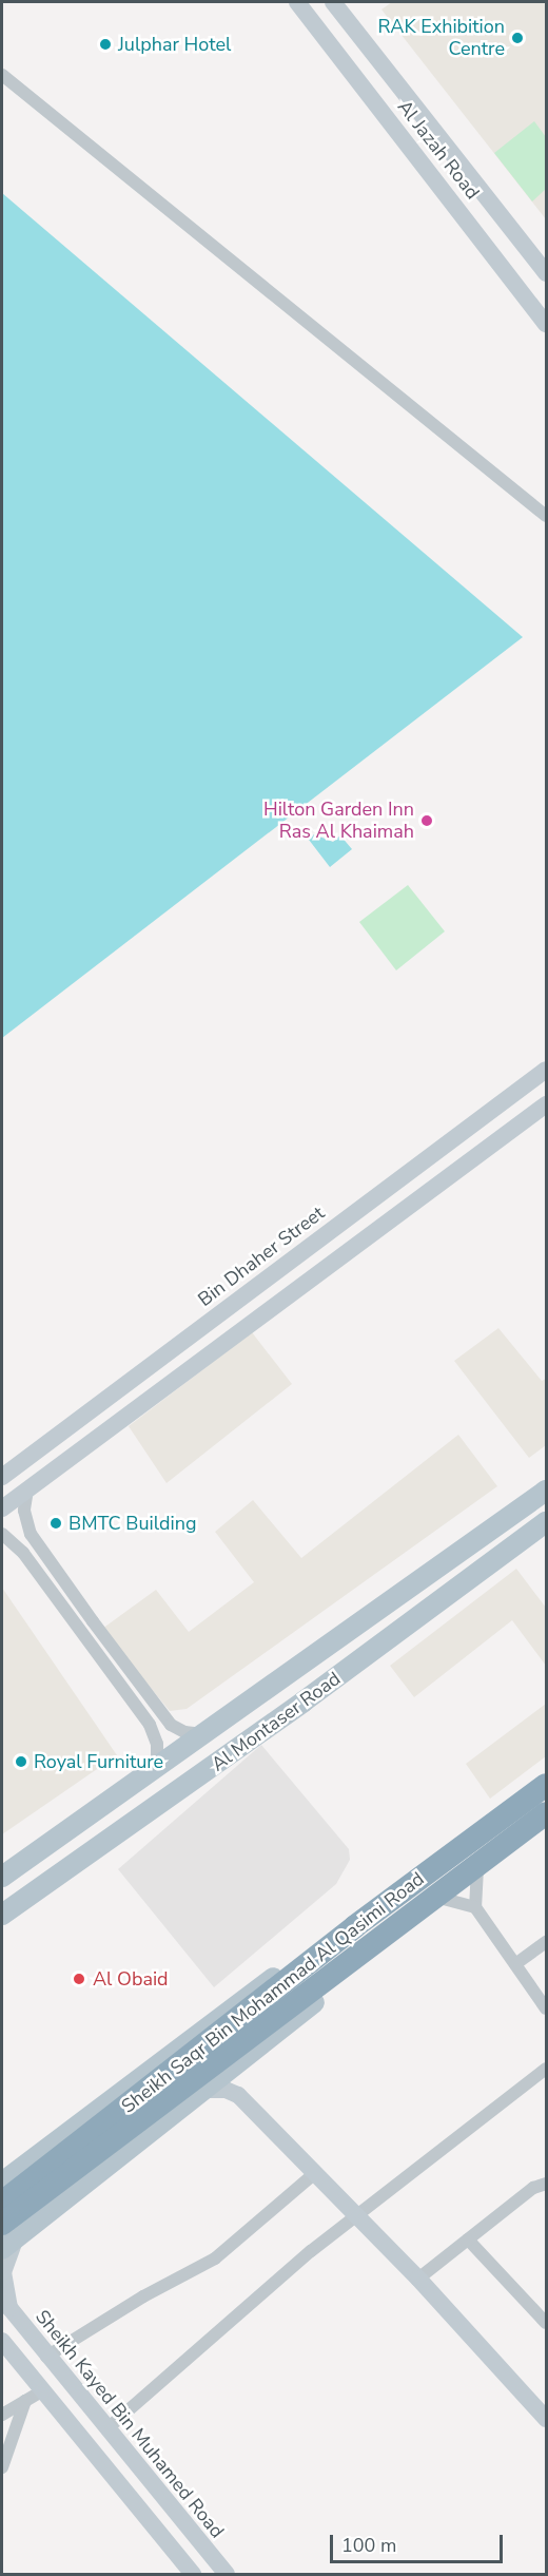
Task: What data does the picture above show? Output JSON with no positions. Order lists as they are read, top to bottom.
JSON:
{
  "streets": {
    "highway": ["Sheikh Saqr Bin Mohammad Al Qasimi Road"],
    "main road": ["Al Montaser Road"],
    "street": ["Al Jazah Road", "Bin Dhaher Street", "Sheikh Kayed Bin Muhamed Road"]
  },
  "places": [
    "RAK Exhibition Centre",
    "Julphar Hotel",
    "Hilton Garden Inn Ras Al Khaimah",
    "BMTC Building",
    "Royal Furniture",
    "Al Obaid"
  ],
  "scale_bar": "100 m"
}
